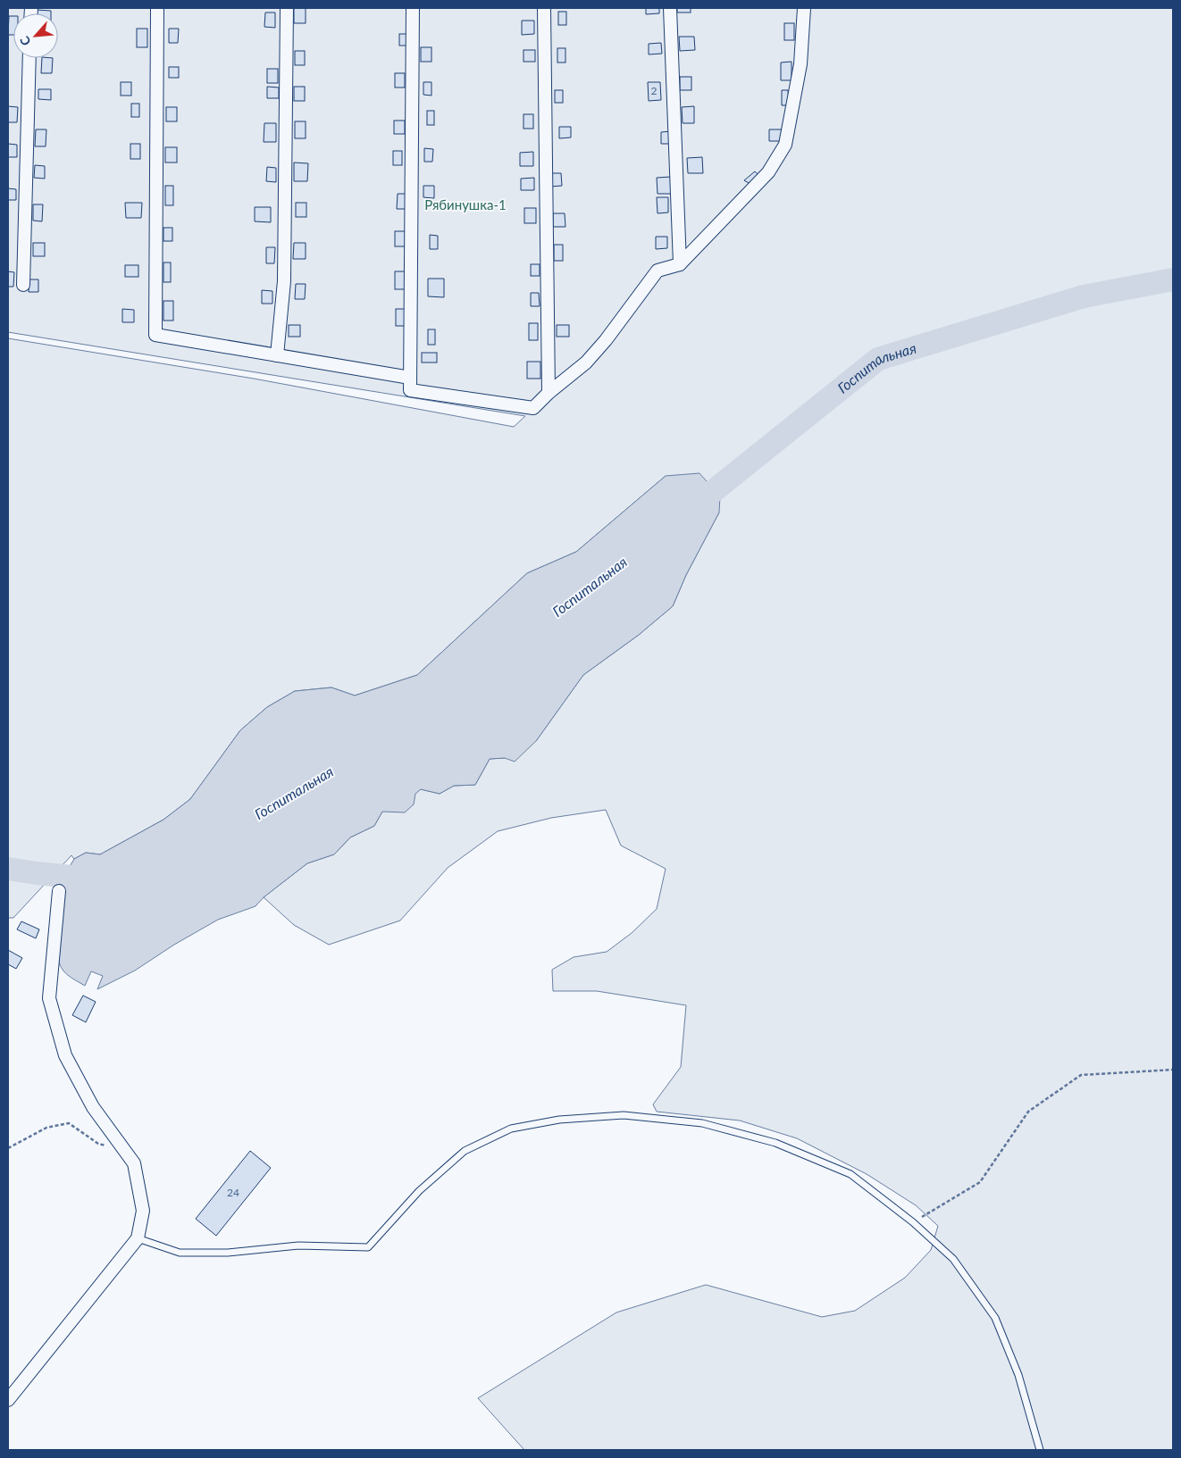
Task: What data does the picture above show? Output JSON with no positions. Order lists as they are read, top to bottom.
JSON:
{
  "water": ["Госпитальная"],
  "parks": ["Рябинушка-1"],
  "house_numbers": ["2", "24"],
  "north": "bottom left"
}
